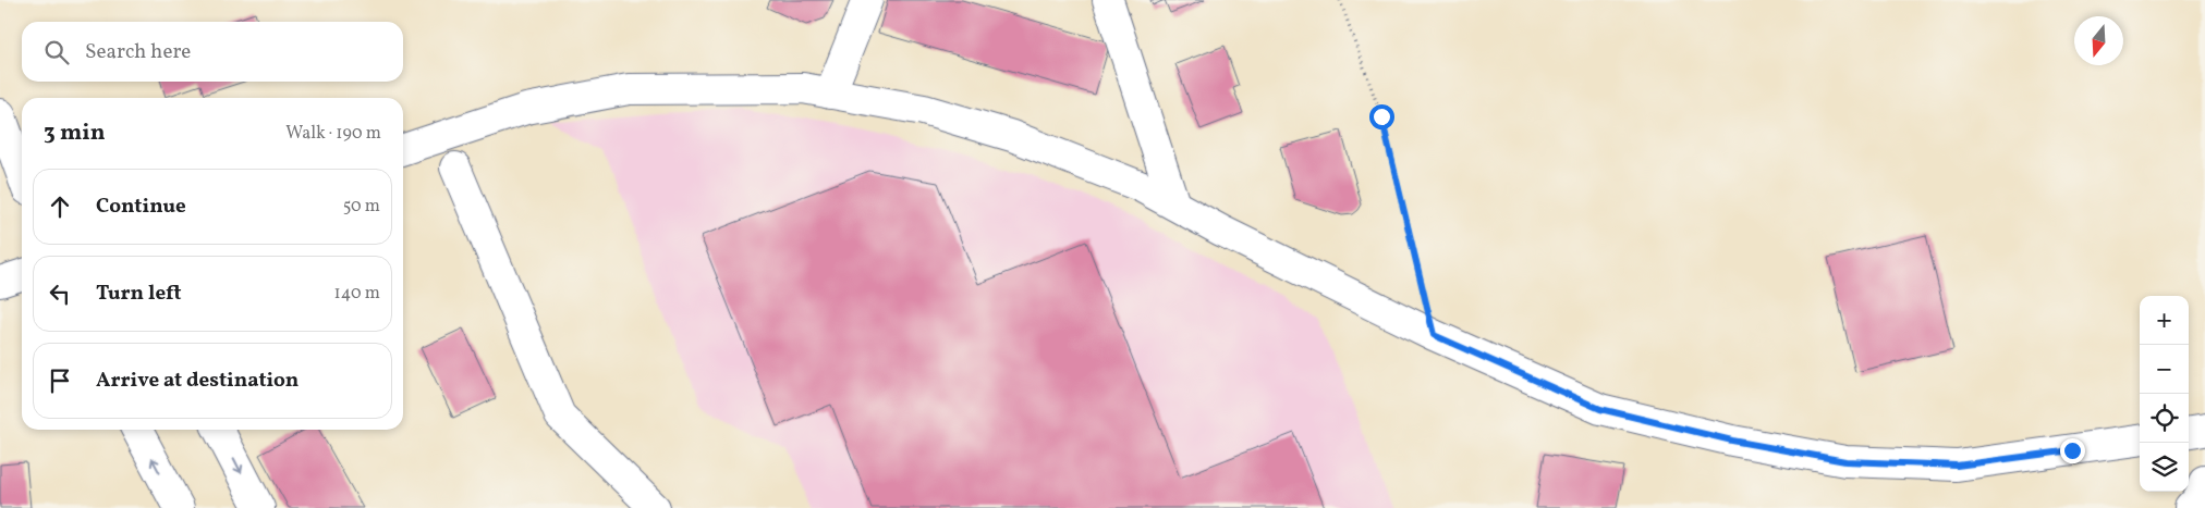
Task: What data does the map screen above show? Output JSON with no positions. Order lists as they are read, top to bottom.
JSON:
{
  "north": "bottom",
  "page": {
    "search": "Search here",
    "heading": ["3 min", "Walk · 190 m"],
    "list": [
      ["Continue", "50 m"],
      ["Turn left", "140 m"],
      "Arrive at destination"
    ],
    "map_buttons": ["+", "−"]
  }
}
